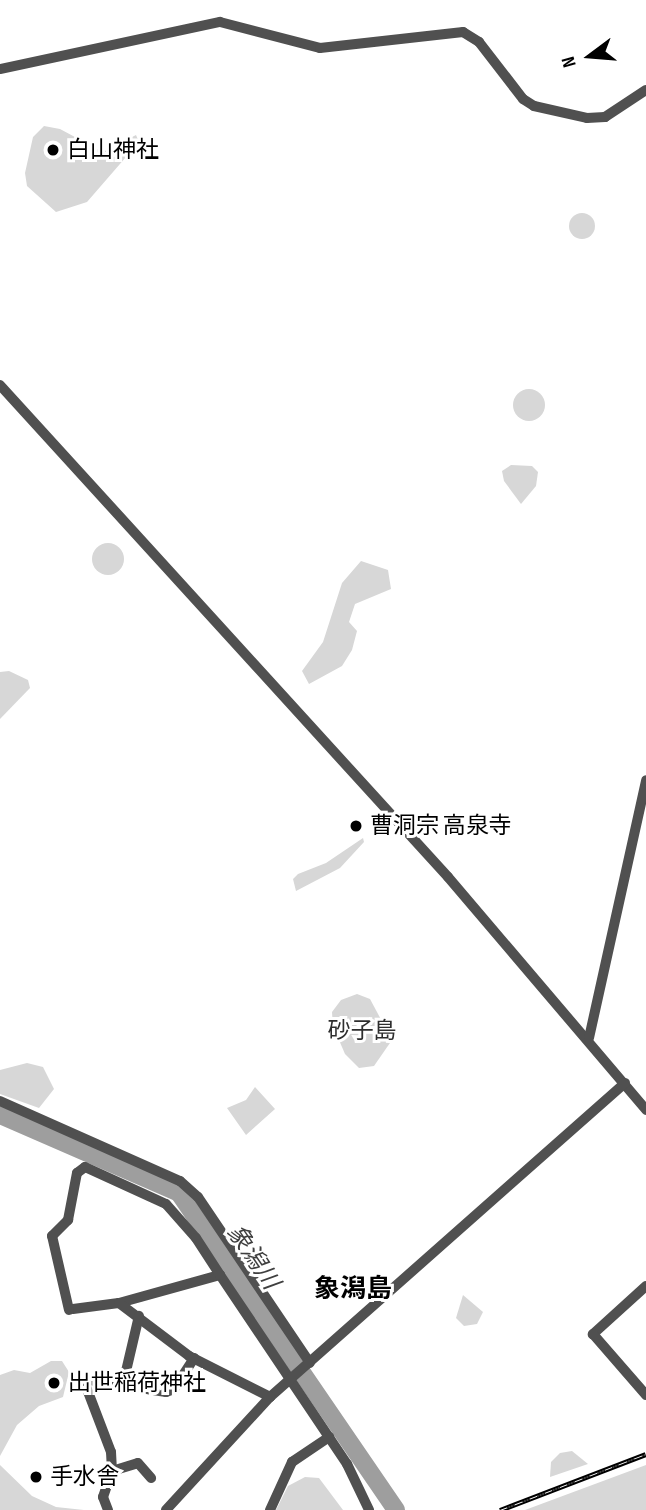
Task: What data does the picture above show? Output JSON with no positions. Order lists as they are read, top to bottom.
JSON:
{
  "districts": ["象潟島"],
  "water": ["象潟川"],
  "parks": ["砂子島"],
  "places": [
    "白山神社",
    "曹洞宗 高泉寺",
    "出世稲荷神社",
    "手水舎"
  ],
  "north": "left"
}
